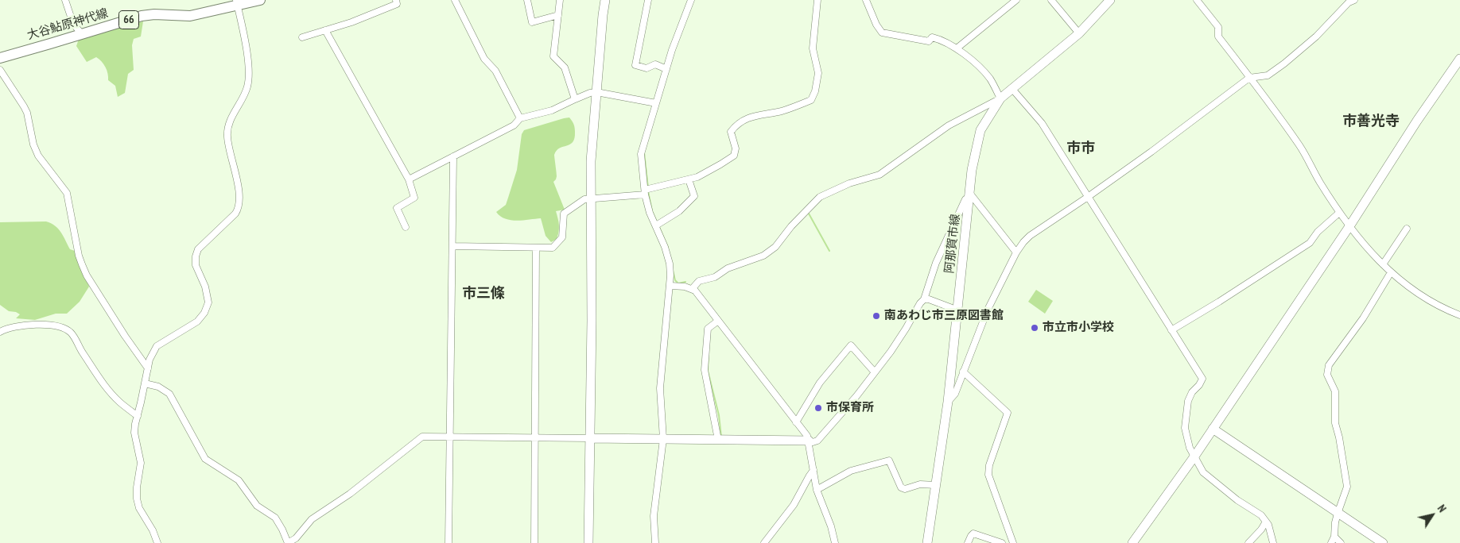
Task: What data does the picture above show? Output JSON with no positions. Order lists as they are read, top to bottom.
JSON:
{
  "streets": {
    "main road": ["66", "大谷鮎原神代線"],
    "street": ["阿那賀市線"]
  },
  "districts": ["市善光寺", "市市", "市三條"],
  "places": ["南あわじ市三原図書館", "市立市小学校", "市保育所"],
  "north": "top right"
}
